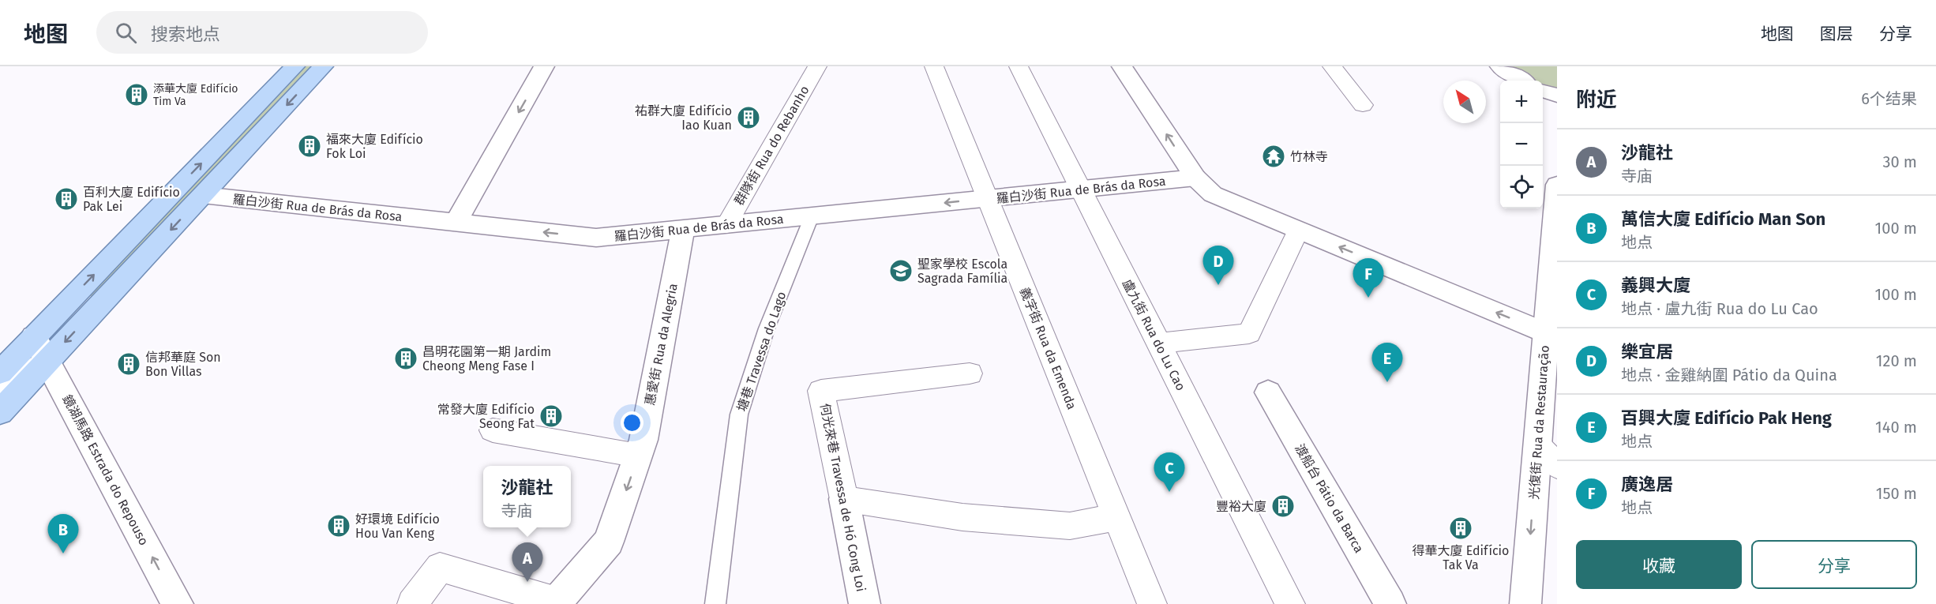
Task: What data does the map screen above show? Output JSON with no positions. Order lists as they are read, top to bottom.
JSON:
{
  "streets": {
    "street": [
      "群隊街 Rua do Rebanho",
      "羅白沙街 Rua de Brás da Rosa",
      "盧九街 Rua do Lu Cao",
      "惠愛街 Rua da Alegria",
      "義字街 Rua da Emenda",
      "光復街 Rua da Restauração",
      "鏡湖馬路 Estrada do Repouso",
      "何光來巷 Travessa de Hó Cong Loi",
      "渡船台 Pátio da Barca"
    ],
    "lane": ["塘巷 Travessa do Lago"]
  },
  "crossings": [
    ["群隊街 Rua do Rebanho", "羅白沙街 Rua de Brás da Rosa"],
    ["羅白沙街 Rua de Brás da Rosa", "盧九街 Rua do Lu Cao"],
    ["羅白沙街 Rua de Brás da Rosa", "惠愛街 Rua da Alegria"],
    ["羅白沙街 Rua de Brás da Rosa", "義字街 Rua da Emenda"],
    ["羅白沙街 Rua de Brás da Rosa", "塘巷 Travessa do Lago"]
  ],
  "one_way": ["惠愛街 Rua da Alegria", "光復街 Rua da Restauração", "鏡湖馬路 Estrada do Repouso"],
  "places": {
    "building": [
      "添華大廈 Edifício Tim Va",
      "祐群大廈 Edifício Iao Kuan",
      "福來大廈 Edifício Fok Loi",
      "百利大廈 Edifício Pak Lei",
      "昌明花園第一期 Jardim Cheong Meng Fase I",
      "信邦華庭 Son Bon Villas",
      "常發大廈 Edifício Seong Fat",
      "豐裕大廈",
      "好環境 Edifício Hou Van Keng",
      "得華大廈 Edifício Tak Va"
    ],
    "temple": ["竹林寺"],
    "school or university": ["聖家學校 Escola Sagrada Família"]
  },
  "north": "top left",
  "page": {
    "header": "地图",
    "search": "搜索地点",
    "nav": ["地图", "图层", "分享"],
    "heading": ["附近", "6个结果"],
    "map_buttons": ["+", "−"],
    "list": [
      {
        "mark": "A",
        "name": "沙龍社",
        "note": "寺庙",
        "value": "30 m"
      },
      {
        "mark": "B",
        "name": "萬信大廈 Edifício Man Son",
        "note": "地点",
        "value": "100 m"
      },
      {
        "mark": "C",
        "name": "義興大廈",
        "note": "地点 · 盧九街 Rua do Lu Cao",
        "value": "100 m"
      },
      {
        "mark": "D",
        "name": "樂宜居",
        "note": "地点 · 金雞納圍 Pátio da Quina",
        "value": "120 m"
      },
      {
        "mark": "E",
        "name": "百興大廈 Edifício Pak Heng",
        "note": "地点",
        "value": "140 m"
      },
      {
        "mark": "F",
        "name": "廣逸居",
        "note": "地点",
        "value": "150 m"
      }
    ],
    "pins": [
      "D",
      "F",
      "E",
      "C",
      "B",
      "A"
    ],
    "popup": ["沙龍社", "寺庙"],
    "buttons": ["收藏", "分享"]
  }
}
